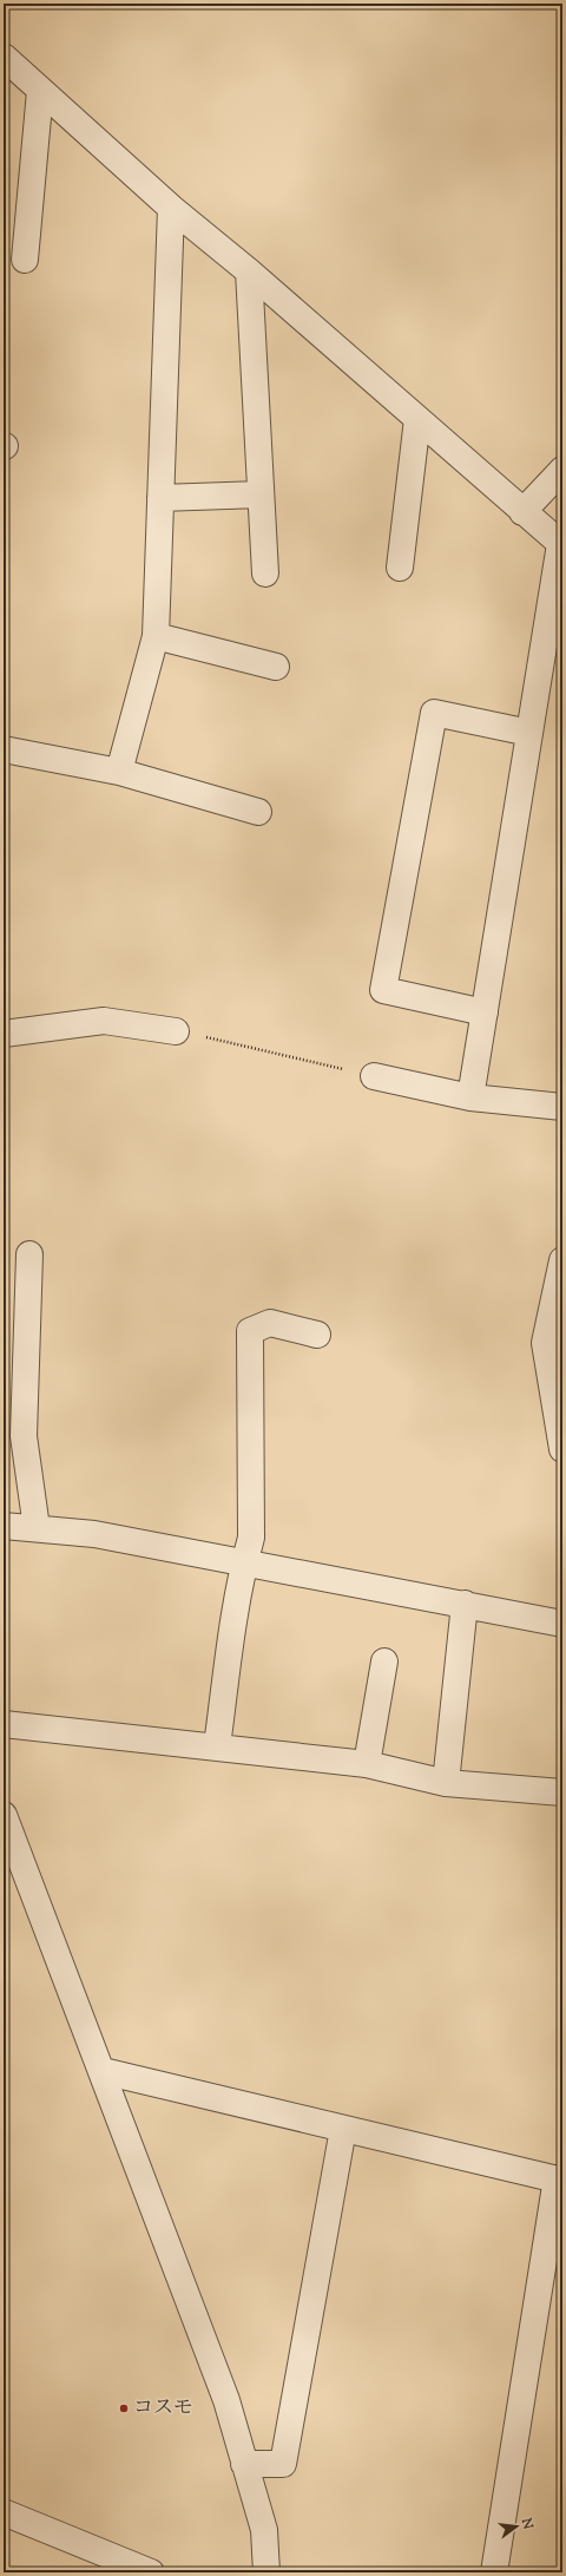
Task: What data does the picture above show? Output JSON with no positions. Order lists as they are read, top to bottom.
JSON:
{
  "places": ["コスモ"],
  "north": "right"
}
